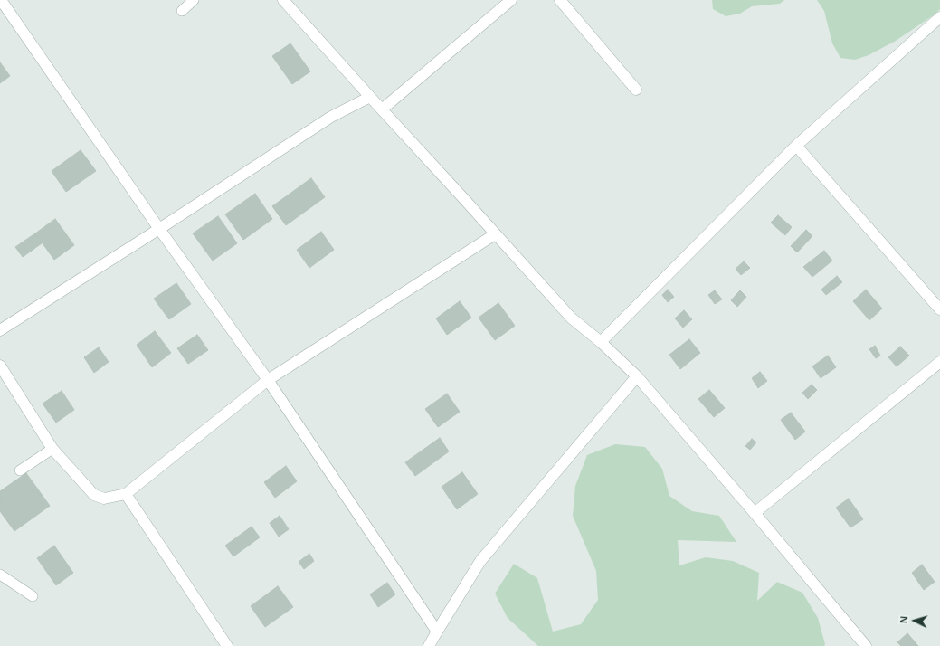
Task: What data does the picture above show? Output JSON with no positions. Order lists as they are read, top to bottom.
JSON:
{
  "north": "left"
}
